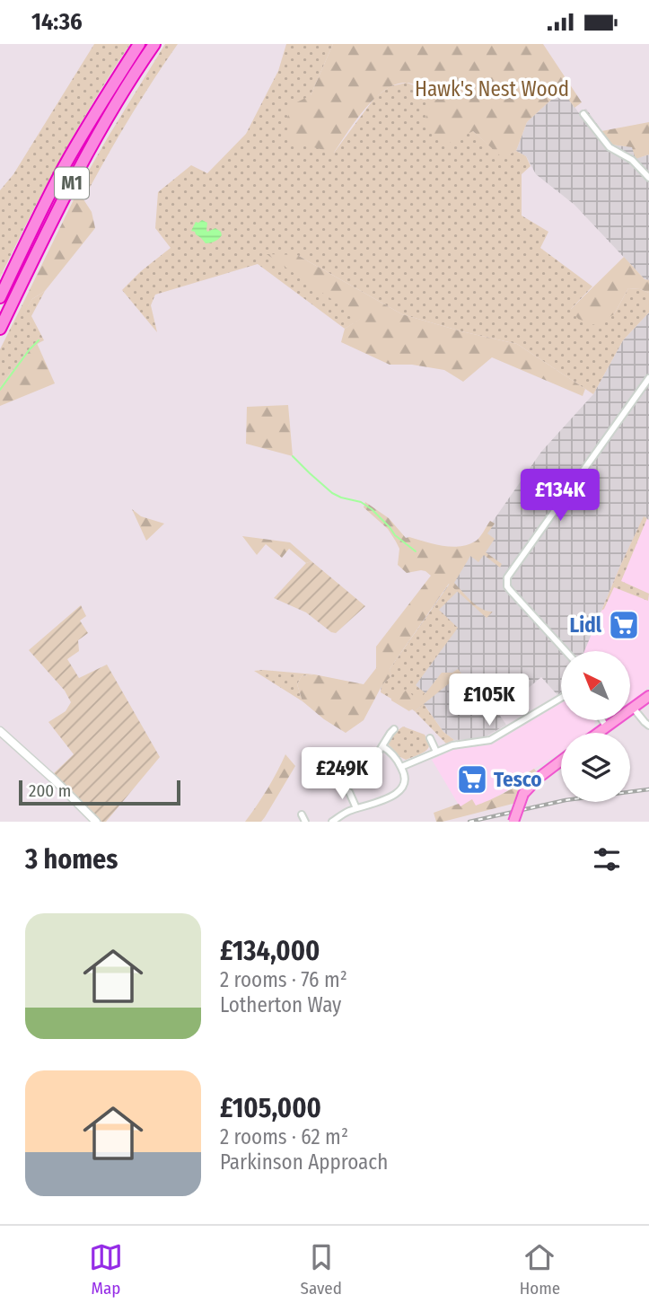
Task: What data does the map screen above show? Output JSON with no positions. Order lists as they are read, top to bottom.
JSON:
{
  "streets": {
    "highway": ["M1"]
  },
  "parks": ["Hawk's Nest Wood"],
  "places": {
    "supermarket": ["Lidl", "Tesco"]
  },
  "scale_bar": "200 m",
  "north": "top left",
  "page": {
    "status": "14:36",
    "price": ["£134K", "£105K", "£249K"],
    "scale": "200 m",
    "heading": "3 homes",
    "list": [
      {
        "name": "£134,000",
        "note": "2 rooms · 76 m² · Lotherton Way"
      },
      {
        "name": "£105,000",
        "note": "2 rooms · 62 m² · Parkinson Approach"
      }
    ],
    "tabs": ["Map", "Saved", "Home"]
  }
}
